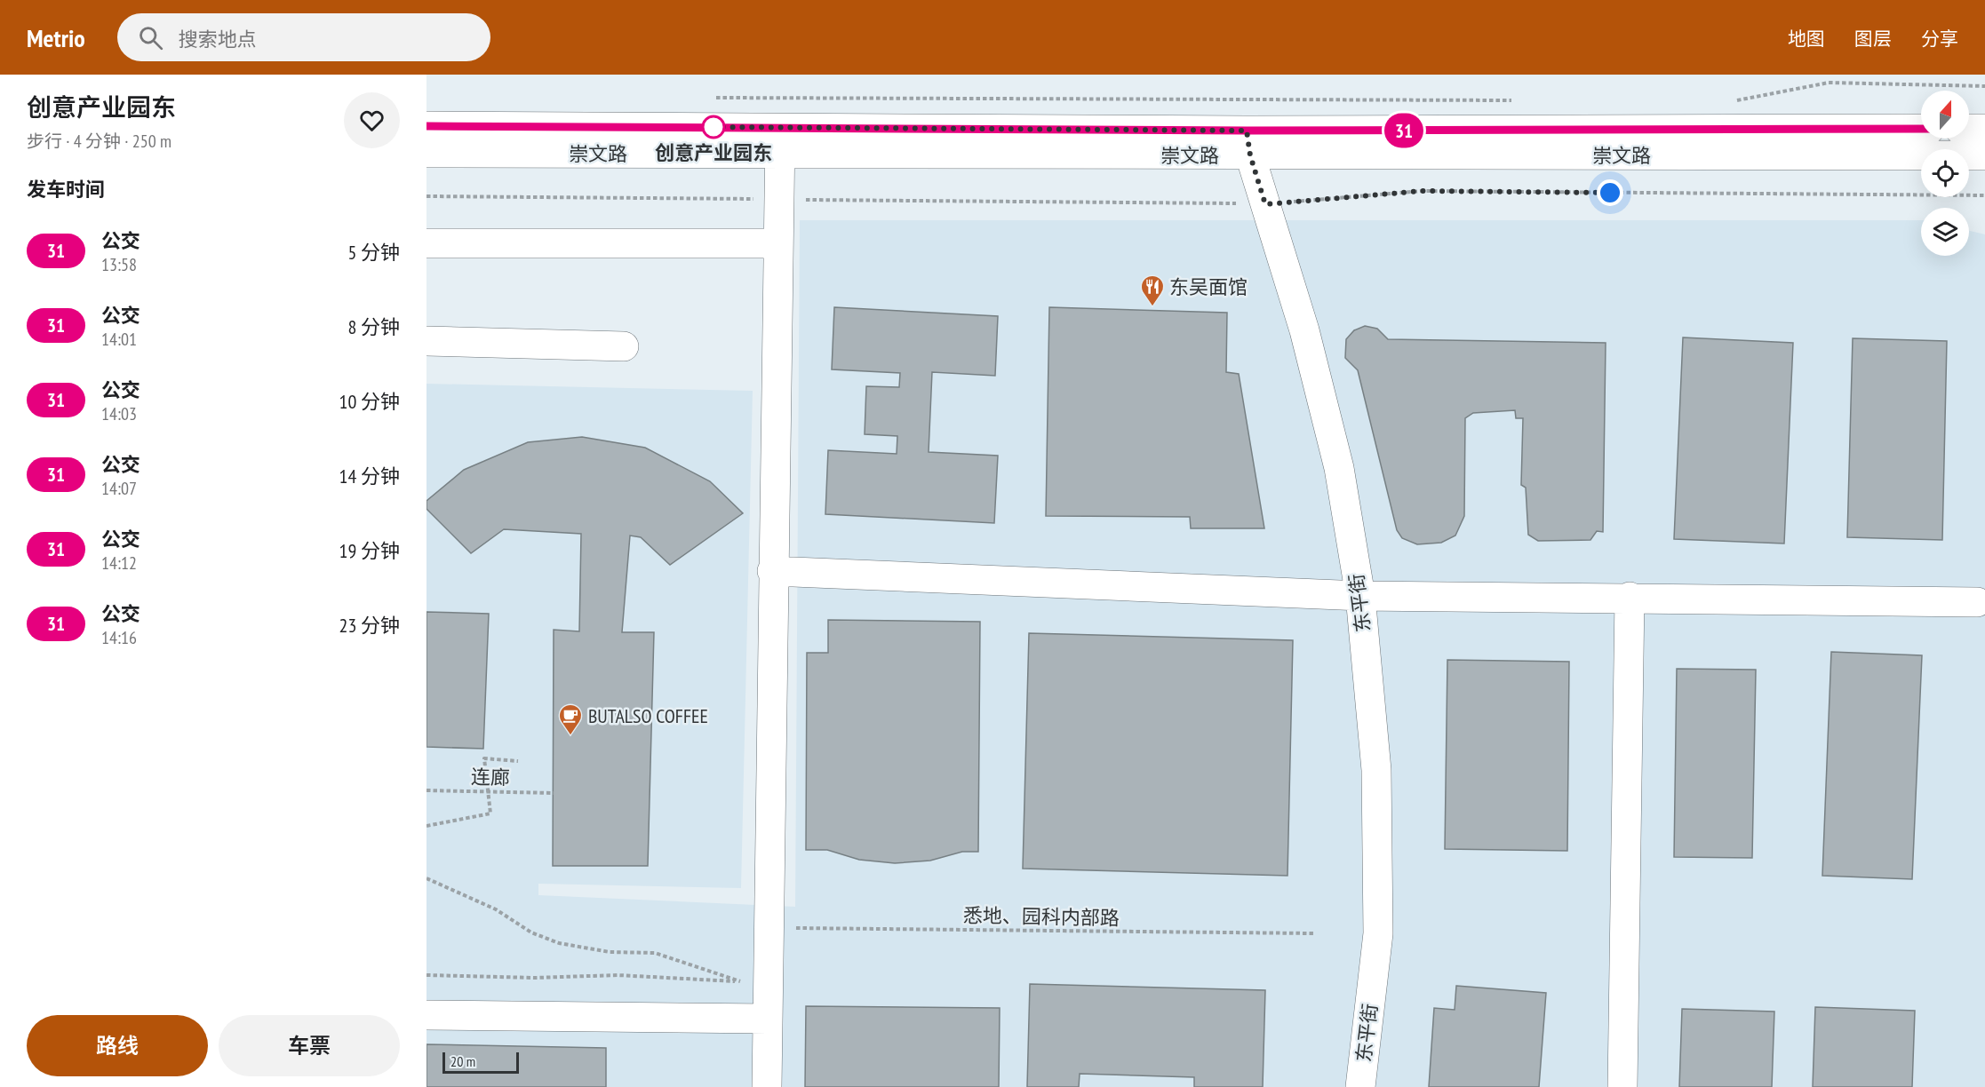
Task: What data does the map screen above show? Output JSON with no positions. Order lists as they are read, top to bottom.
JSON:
{
  "streets": {
    "street": ["崇文路", "东平街"],
    "path": ["连廊", "悉地、园科内部路"]
  },
  "crossings": [
    ["崇文路", "东平街"]
  ],
  "places": {
    "other": ["创意产业园东"],
    "restaurant": ["东吴面馆"],
    "cafe": ["BUTALSO COFFEE"]
  },
  "lines": ["bus line 31"],
  "scale_bar": "20 m",
  "north": "top",
  "page": {
    "header": "Metrio",
    "search": "搜索地点",
    "nav": ["地图", "图层", "分享"],
    "heading": [
      ["创意产业园东", "步行 · 4 分钟 · 250 m"],
      "发车时间"
    ],
    "on_map": "31",
    "list": [
      {
        "mark": "31",
        "name": "公交",
        "note": "13:58",
        "value": "5 分钟"
      },
      {
        "mark": "31",
        "name": "公交",
        "note": "14:01",
        "value": "8 分钟"
      },
      {
        "mark": "31",
        "name": "公交",
        "note": "14:03",
        "value": "10 分钟"
      },
      {
        "mark": "31",
        "name": "公交",
        "note": "14:07",
        "value": "14 分钟"
      },
      {
        "mark": "31",
        "name": "公交",
        "note": "14:12",
        "value": "19 分钟"
      },
      {
        "mark": "31",
        "name": "公交",
        "note": "14:16",
        "value": "23 分钟"
      }
    ],
    "buttons": ["路线", "车票"],
    "scale": "20 m"
  }
}
